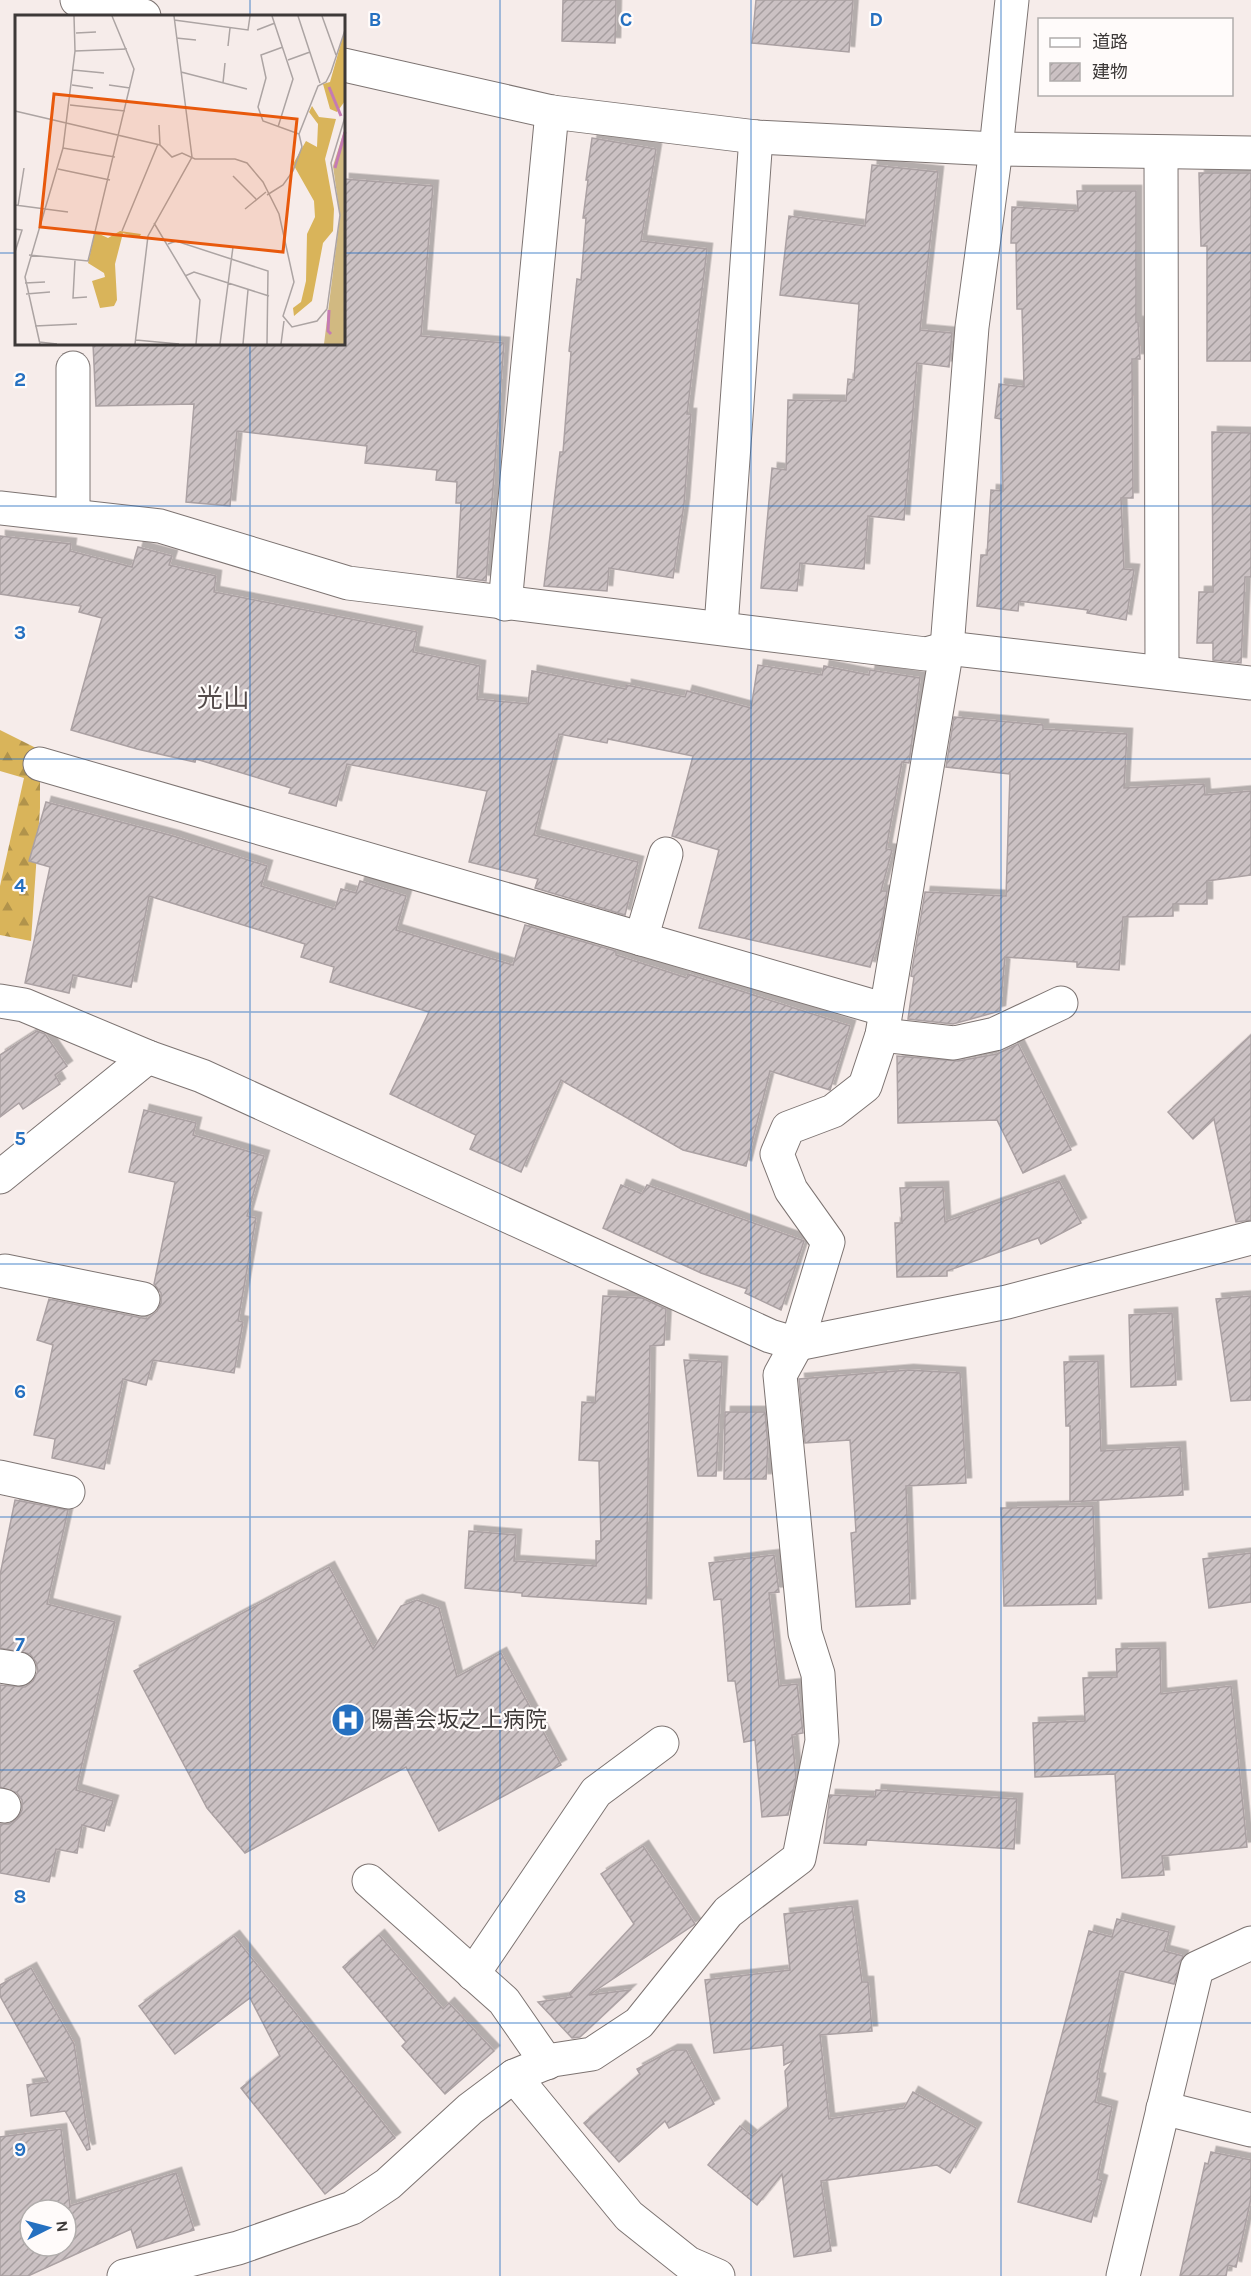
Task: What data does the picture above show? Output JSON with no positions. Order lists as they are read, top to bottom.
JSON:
{
  "districts": ["光山"],
  "places": {
    "hospital": ["陽善会坂之上病院"]
  },
  "legend": ["道路", "建物"],
  "north": "right",
  "grid": {
    "columns": ["B", "C", "D"],
    "rows": [
      "2",
      "3",
      "4",
      "5",
      "6",
      "7",
      "8",
      "9"
    ]
  }
}
